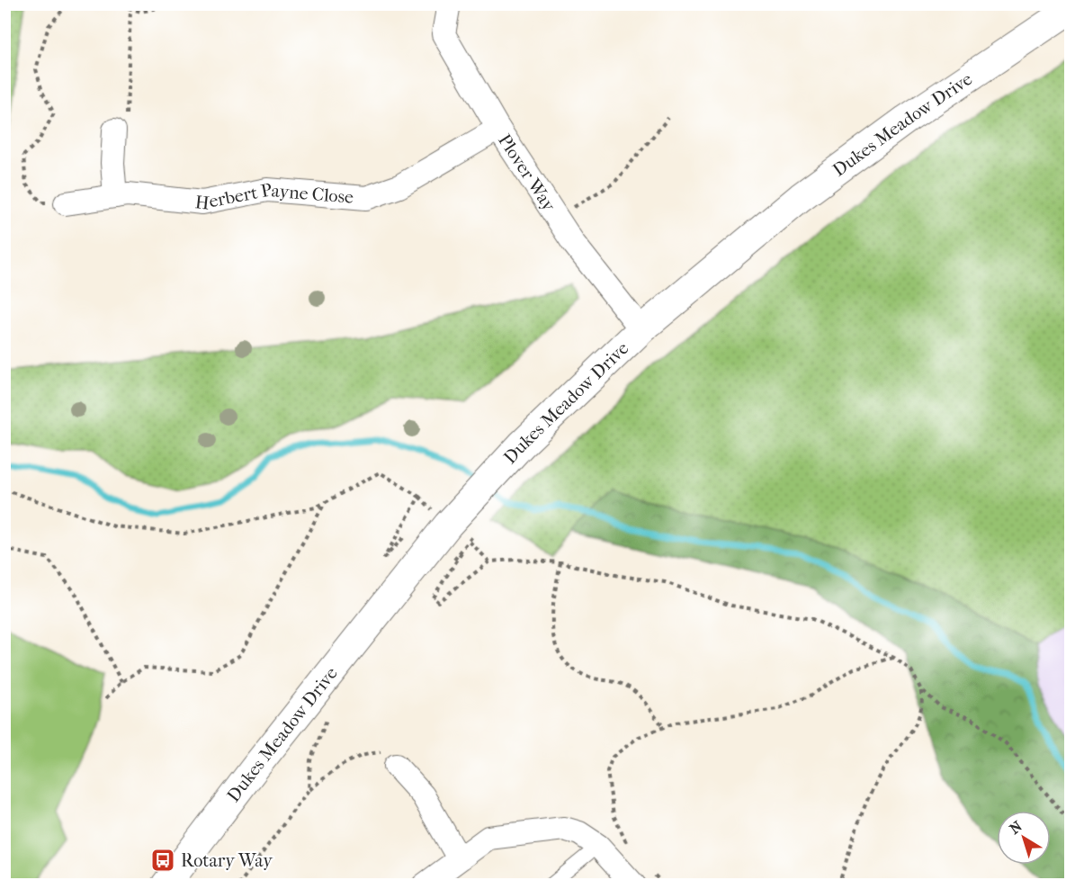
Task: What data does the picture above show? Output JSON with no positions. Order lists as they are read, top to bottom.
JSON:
{
  "streets": {
    "street": ["Dukes Meadow Drive", "Plover Way", "Herbert Payne Close"]
  },
  "crossings": [
    ["Dukes Meadow Drive", "Plover Way"],
    ["Plover Way", "Herbert Payne Close"]
  ],
  "places": {
    "bus stop": ["Rotary Way"]
  },
  "north": "top left"
}
